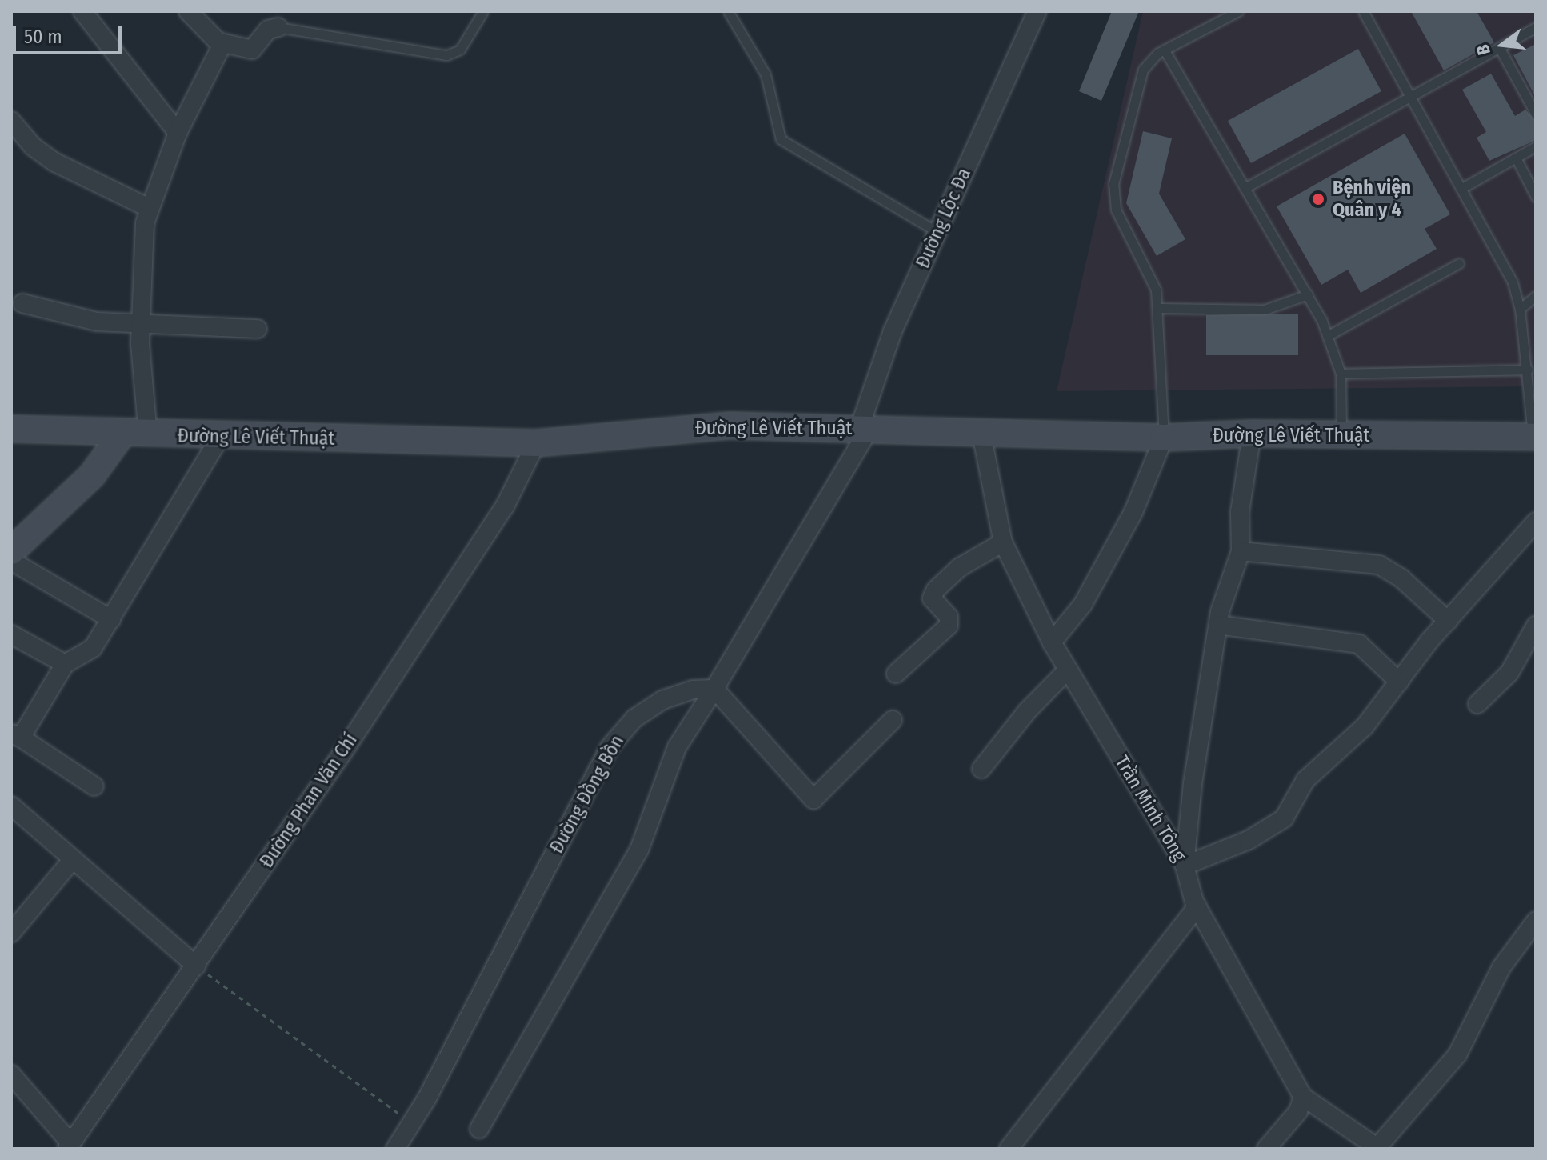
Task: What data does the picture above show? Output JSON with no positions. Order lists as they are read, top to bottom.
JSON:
{
  "streets": {
    "main road": ["Đường Lê Viết Thuật"],
    "street": [
      "Đường Lộc Đa",
      "Đường Đồng Bồn",
      "Đường Phan Văn Chí",
      "Trần Minh Tông"
    ]
  },
  "crossings": [
    ["Đường Lộc Đa", "Đường Lê Viết Thuật"],
    ["Đường Lê Viết Thuật", "Đường Phan Văn Chí"],
    ["Đường Lê Viết Thuật", "Trần Minh Tông"]
  ],
  "places": ["Bệnh viện Quân y 4"],
  "scale_bar": "50 m",
  "north": "left"
}
